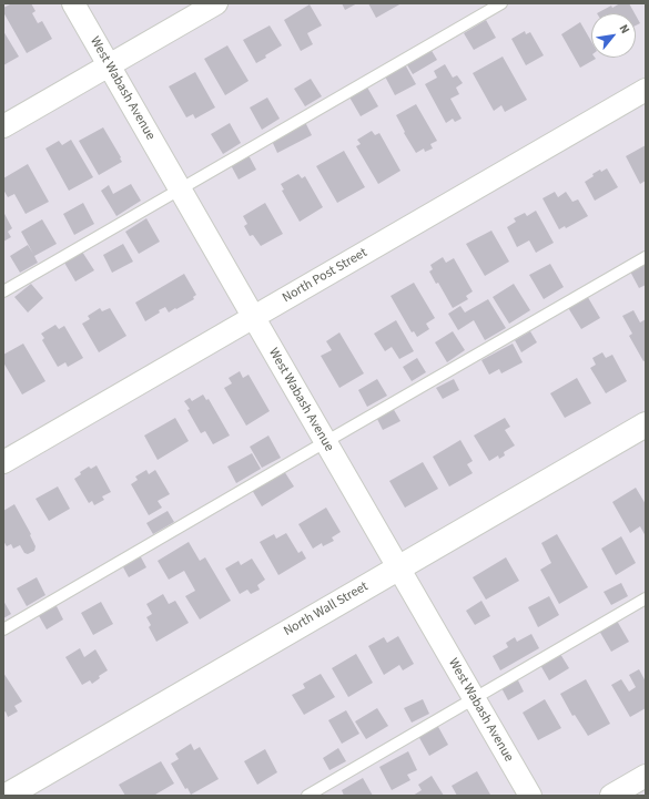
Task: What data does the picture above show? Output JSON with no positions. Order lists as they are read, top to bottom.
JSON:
{
  "streets": {
    "street": ["West Wabash Avenue", "North Post Street", "North Wall Street"]
  },
  "crossings": [
    ["West Wabash Avenue", "North Post Street"],
    ["West Wabash Avenue", "North Wall Street"]
  ],
  "north": "top right"
}
